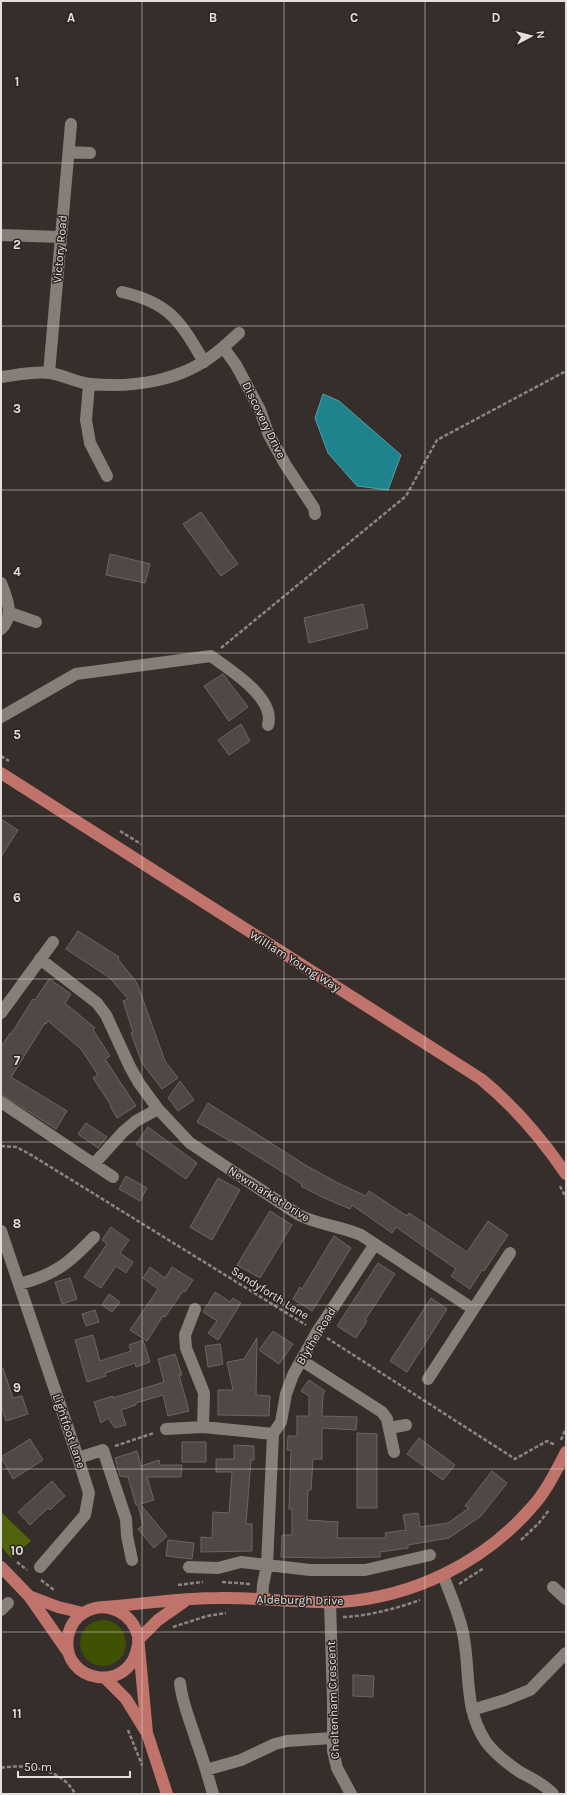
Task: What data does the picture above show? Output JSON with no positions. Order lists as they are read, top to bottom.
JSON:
{
  "streets": {
    "main road": ["William Young Way", "Aldeburgh Drive"],
    "street": [
      "Victory Road",
      "Discovery Drive",
      "Newmarket Drive",
      "Blythe Road",
      "Lightfoot Lane",
      "Cheltenham Crescent"
    ],
    "path": ["Sandyforth Lane"]
  },
  "crossings": [
    ["Newmarket Drive", "Blythe Road"],
    ["Sandyforth Lane", "Blythe Road"],
    ["Blythe Road", "Aldeburgh Drive"],
    ["Aldeburgh Drive", "Cheltenham Crescent"]
  ],
  "scale_bar": "50 m",
  "north": "right",
  "grid": {
    "columns": [
      "A",
      "B",
      "C",
      "D"
    ],
    "rows": [
      "1",
      "2",
      "3",
      "4",
      "5",
      "6",
      "7",
      "8",
      "9",
      "10",
      "11"
    ]
  }
}
